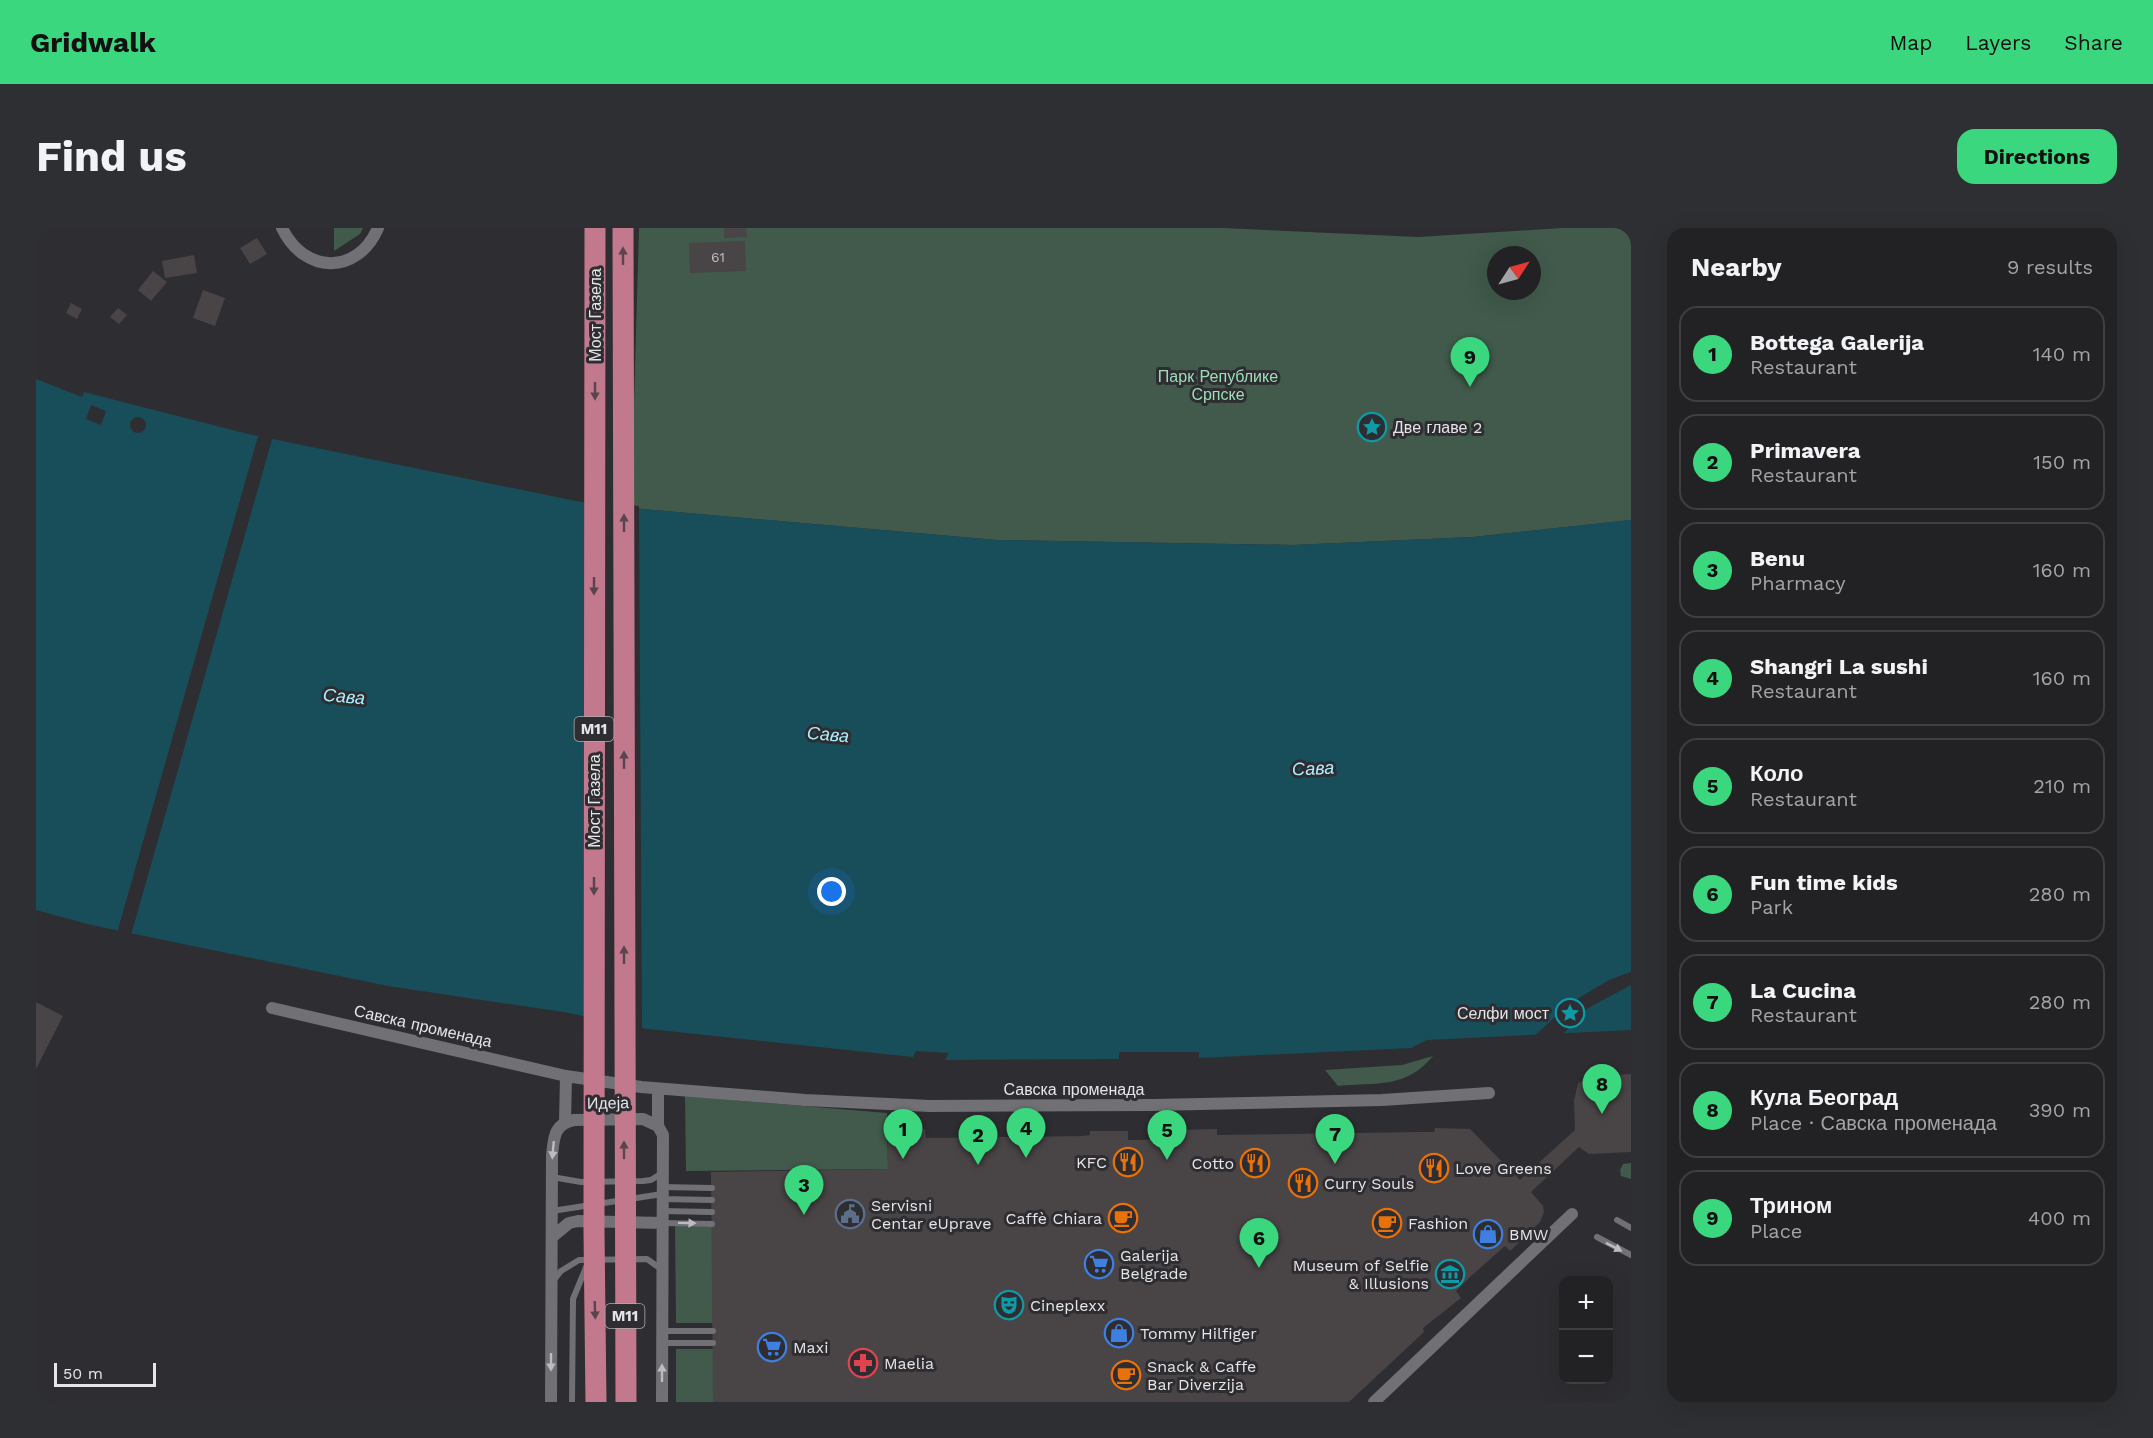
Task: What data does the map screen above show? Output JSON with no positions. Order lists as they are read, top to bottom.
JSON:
{
  "streets": {
    "highway": ["Мост Газела", "M11"],
    "street": ["Савска променада", "Идеја"]
  },
  "one_way": ["Идеја"],
  "water": ["Сава"],
  "parks": ["Парк Републике Српске"],
  "places": {
    "place": ["Две главе 2", "Селфи мост"],
    "restaurant": [
      "KFC",
      "Cotto",
      "Love Greens",
      "Curry Souls"
    ],
    "public building": ["Servisni Centar eUprave"],
    "cafe": ["Caffè Chiara", "Fashion", "Snack & Caffe Bar Diverzija"],
    "shop": ["BMW", "Tommy Hilfiger"],
    "supermarket": ["Galerija Belgrade", "Maxi"],
    "museum": ["Museum of Selfie & Illusions"],
    "theatre": ["Cineplexx"],
    "pharmacy": ["Maelia"]
  },
  "house_numbers": ["61"],
  "scale_bar": "50 m",
  "north": "top right",
  "page": {
    "header": "Gridwalk",
    "nav": ["Map", "Layers", "Share"],
    "buttons": "Directions",
    "title": "Find us",
    "heading": ["Nearby", "9 results"],
    "list": [
      {
        "mark": "1",
        "name": "Bottega Galerija",
        "note": "Restaurant",
        "value": "140 m"
      },
      {
        "mark": "2",
        "name": "Primavera",
        "note": "Restaurant",
        "value": "150 m"
      },
      {
        "mark": "3",
        "name": "Benu",
        "note": "Pharmacy",
        "value": "160 m"
      },
      {
        "mark": "4",
        "name": "Shangri La sushi",
        "note": "Restaurant",
        "value": "160 m"
      },
      {
        "mark": "5",
        "name": "Коло",
        "note": "Restaurant",
        "value": "210 m"
      },
      {
        "mark": "6",
        "name": "Fun time kids",
        "note": "Park",
        "value": "280 m"
      },
      {
        "mark": "7",
        "name": "La Cucina",
        "note": "Restaurant",
        "value": "280 m"
      },
      {
        "mark": "8",
        "name": "Кула Београд",
        "note": "Place · Савска променада",
        "value": "390 m"
      },
      {
        "mark": "9",
        "name": "Трином",
        "note": "Place",
        "value": "400 m"
      }
    ],
    "pins": [
      "9",
      "8",
      "4",
      "1",
      "5",
      "7",
      "2",
      "3",
      "6"
    ],
    "map_buttons": ["+", "−"],
    "scale": "50 m"
  }
}
